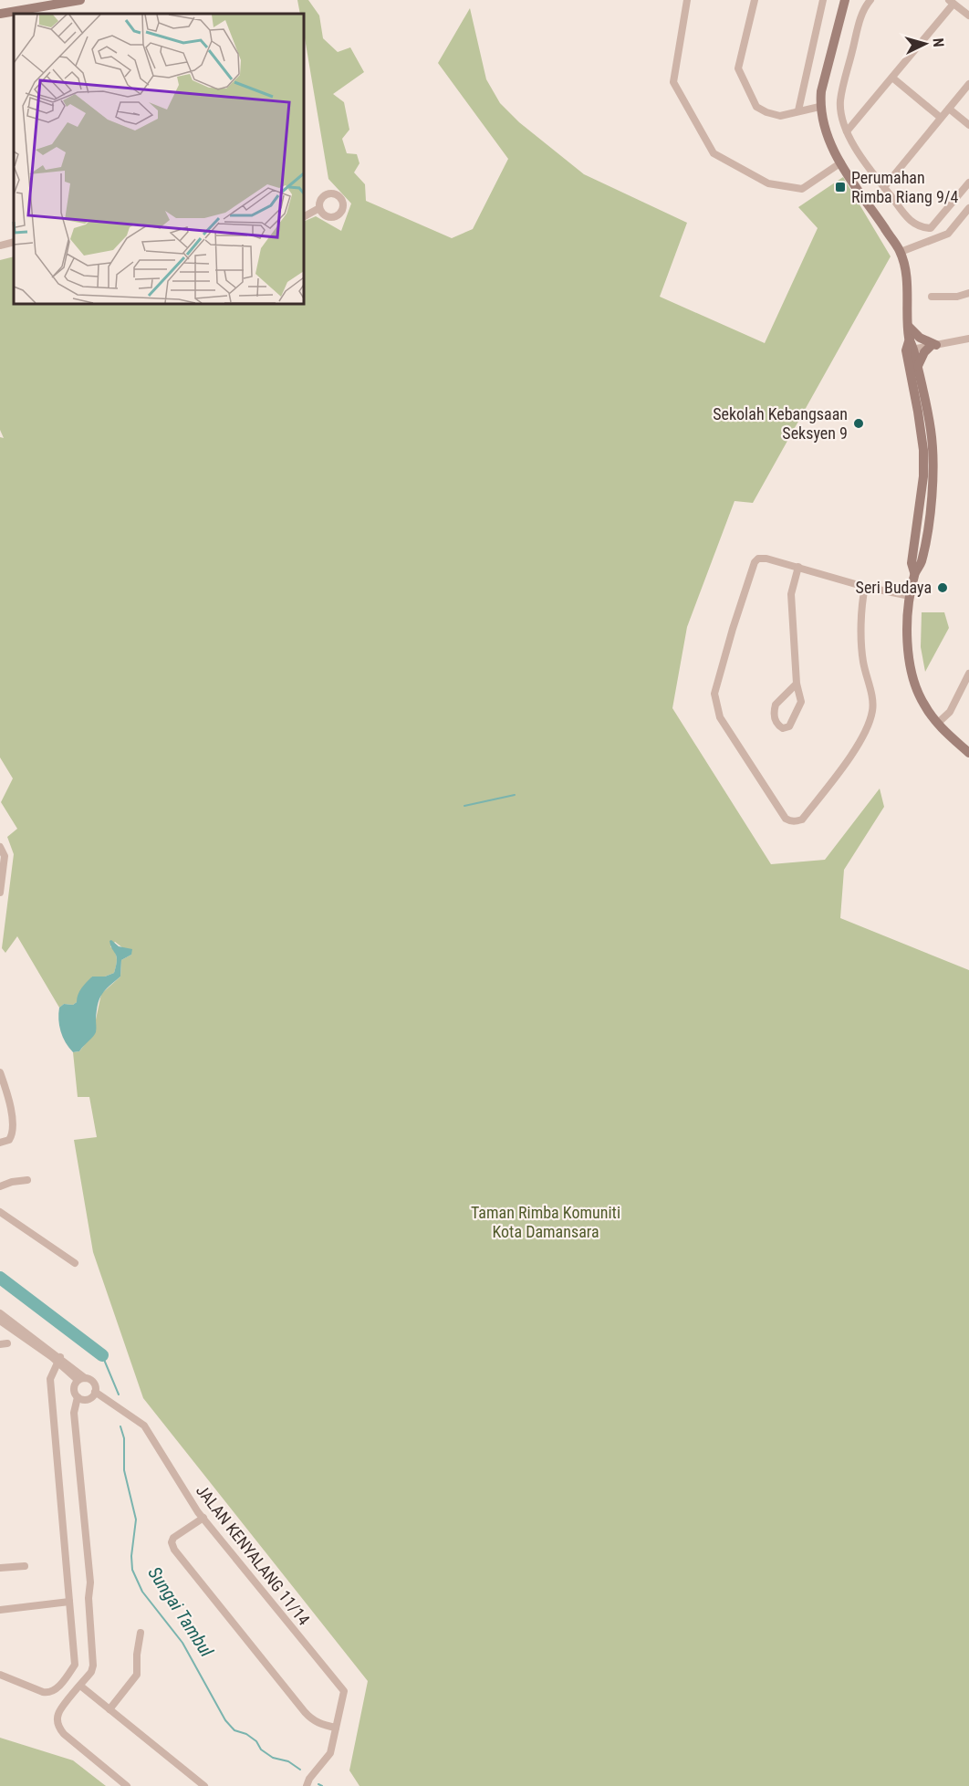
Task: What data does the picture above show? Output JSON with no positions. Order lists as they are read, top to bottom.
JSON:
{
  "streets": {
    "street": ["JALAN KENYALANG 11/14"]
  },
  "water": ["Sungai Tambul"],
  "parks": ["Taman Rimba Komuniti Kota Damansara"],
  "places": {
    "transit": ["Perumahan Rimba Riang 9/4"],
    "other": ["Sekolah Kebangsaan Seksyen 9", "Seri Budaya"]
  },
  "north": "right"
}
